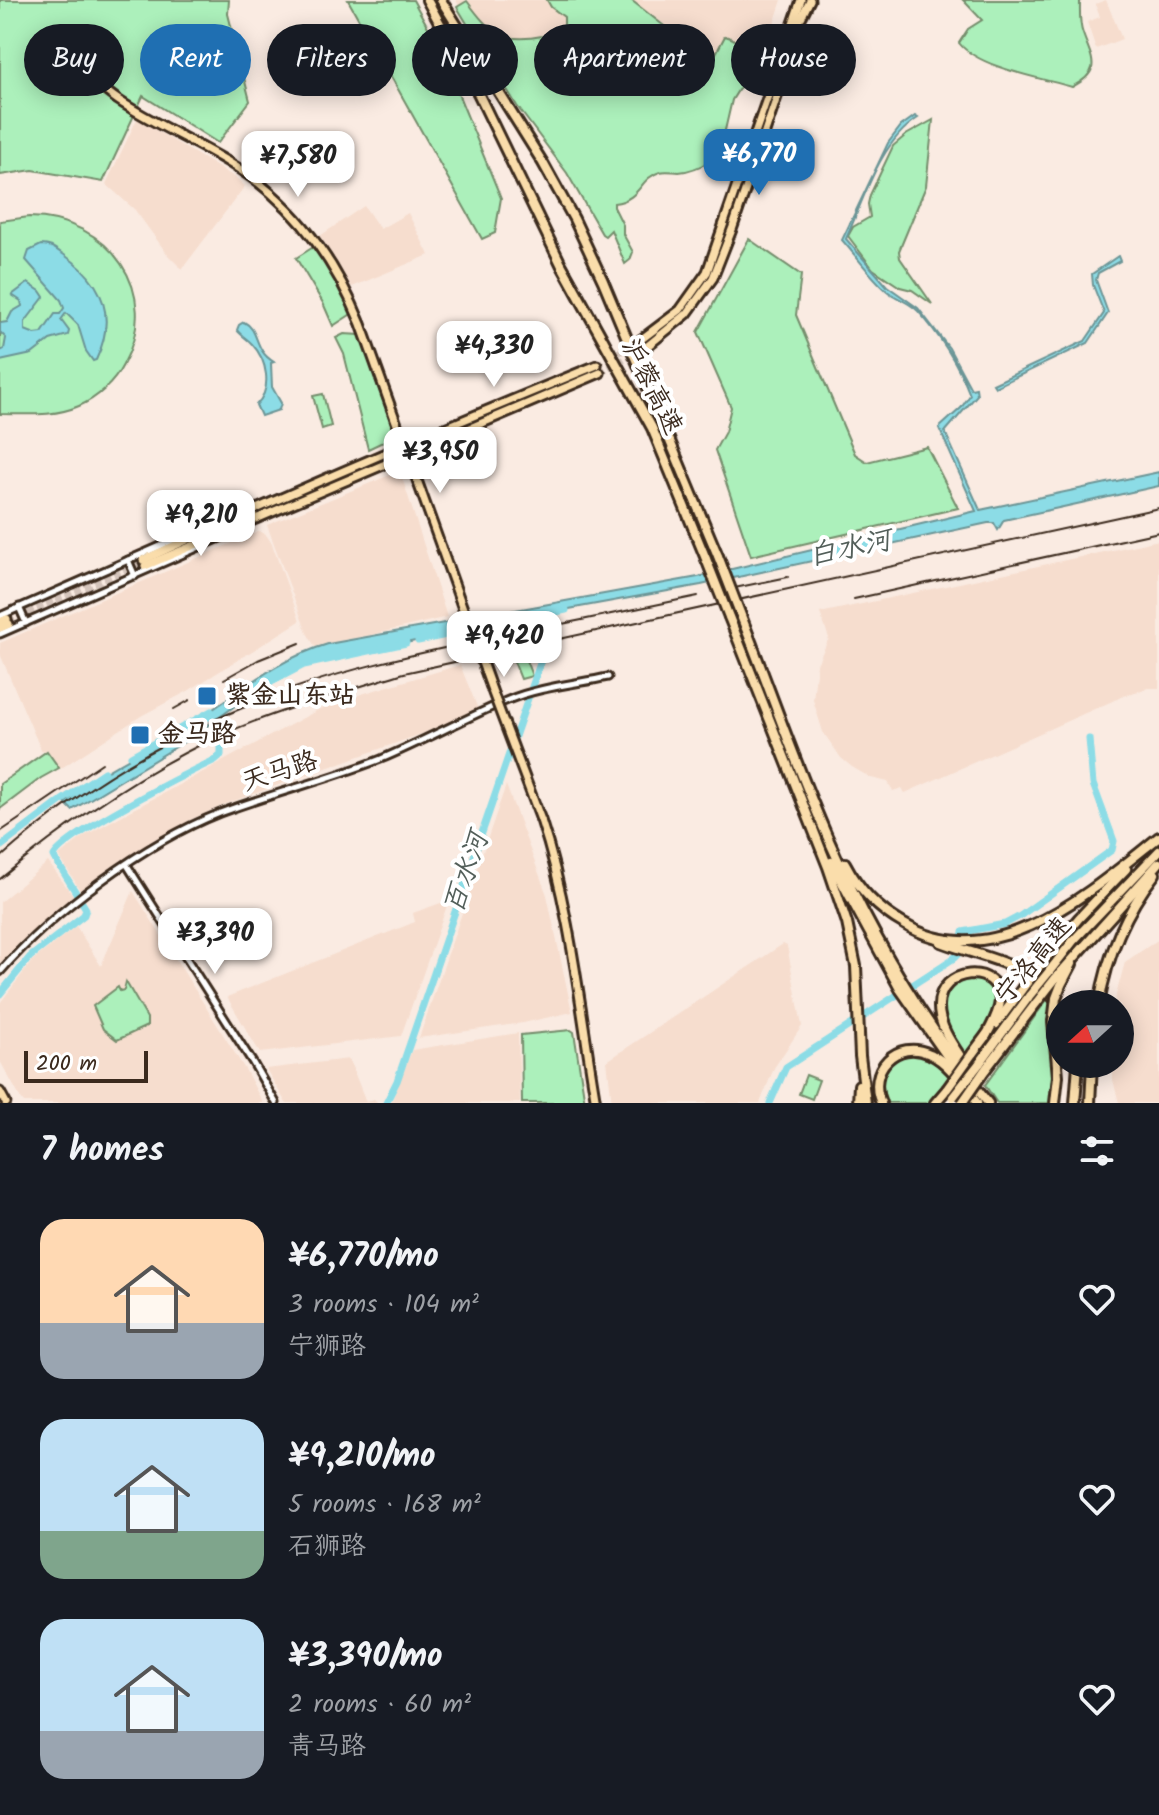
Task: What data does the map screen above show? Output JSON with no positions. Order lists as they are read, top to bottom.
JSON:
{
  "streets": {
    "highway": ["沪蓉高速", "宁洛高速"],
    "street": ["天马路"]
  },
  "water": ["白水河", "百水河"],
  "places": {
    "transit": ["紫金山东站", "金马路"]
  },
  "scale_bar": "200 m",
  "north": "left",
  "page": {
    "chip": [
      "Buy",
      "Rent",
      "Filters",
      "New",
      "Apartment",
      "House"
    ],
    "price": [
      "¥6,770",
      "¥7,580",
      "¥4,330",
      "¥3,950",
      "¥9,210",
      "¥9,420",
      "¥3,390"
    ],
    "scale": "200 m",
    "heading": "7 homes",
    "list": [
      {
        "name": "¥6,770/mo",
        "note": "3 rooms · 104 m² · 宁狮路"
      },
      {
        "name": "¥9,210/mo",
        "note": "5 rooms · 168 m² · 石狮路"
      },
      {
        "name": "¥3,390/mo",
        "note": "2 rooms · 60 m² · 青马路"
      }
    ]
  }
}
